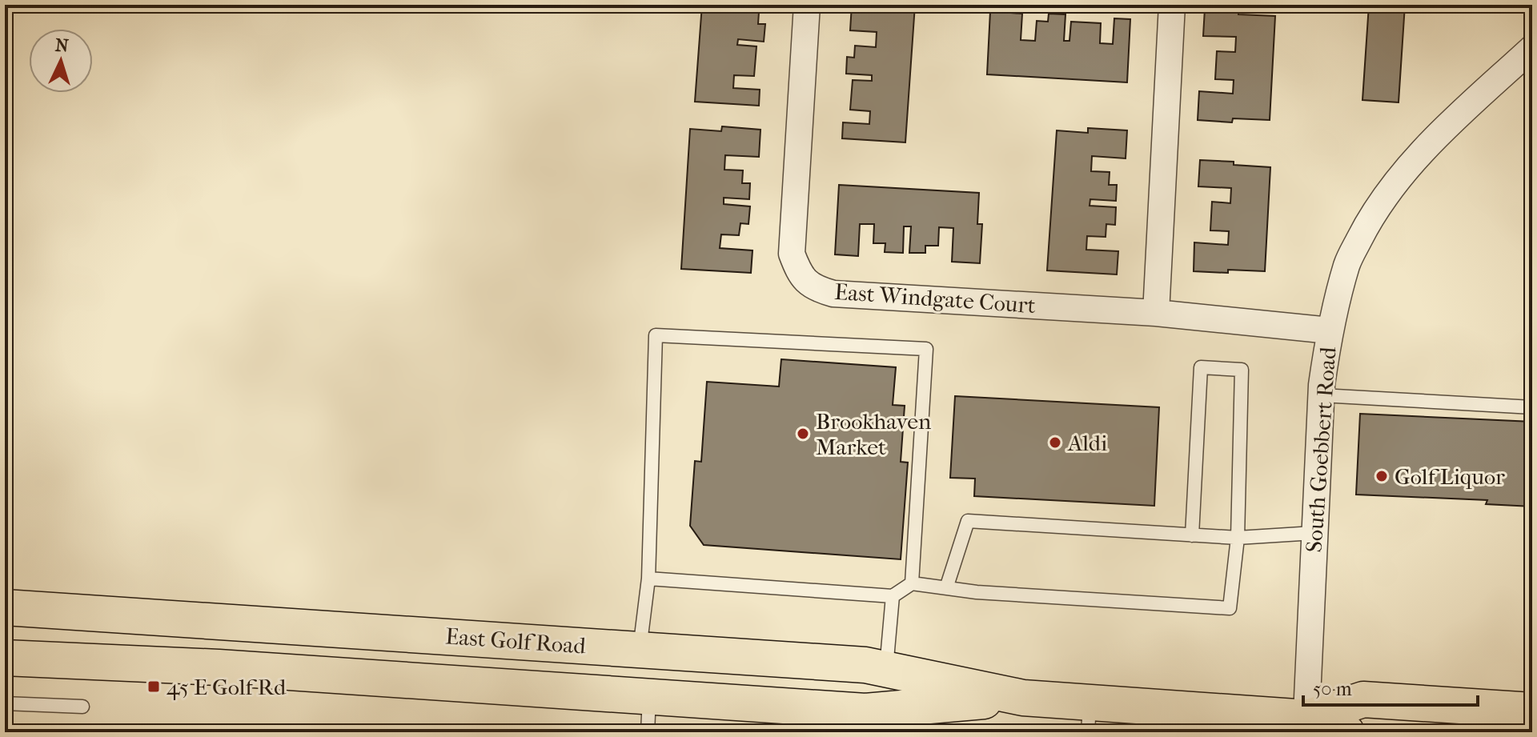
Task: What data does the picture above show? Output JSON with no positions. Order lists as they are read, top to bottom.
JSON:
{
  "streets": {
    "main road": ["East Golf Road"],
    "street": ["East Windgate Court", "South Goebbert Road"]
  },
  "crossings": [
    ["East Windgate Court", "South Goebbert Road"],
    ["South Goebbert Road", "East Golf Road"]
  ],
  "places": {
    "other": ["Brookhaven Market", "Aldi", "Golf Liquor"],
    "transit": ["45 E Golf Rd"]
  },
  "scale_bar": "50 m",
  "north": "top"
}
